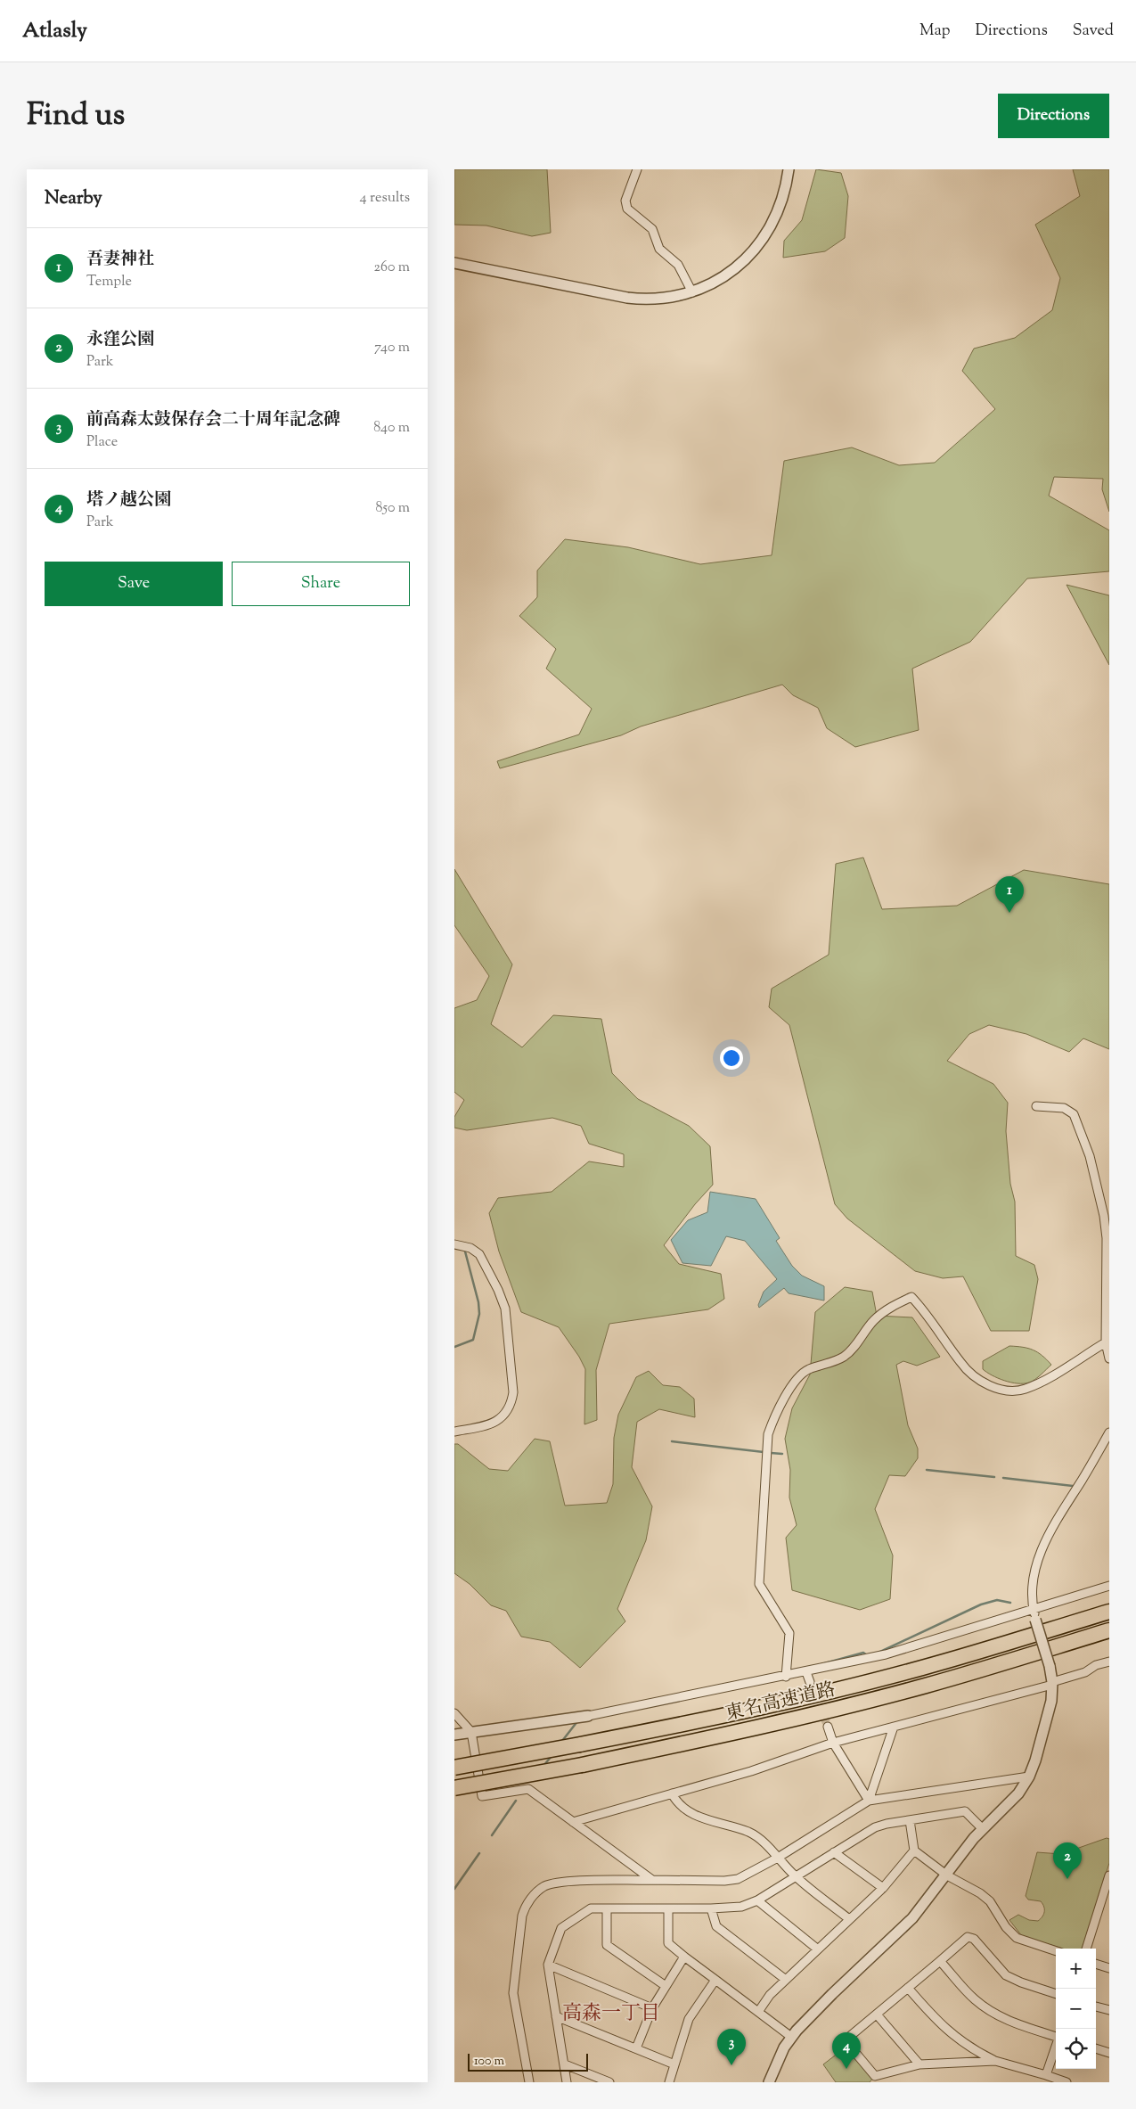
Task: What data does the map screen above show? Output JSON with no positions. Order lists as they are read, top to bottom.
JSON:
{
  "streets": {
    "highway": ["東名高速道路"]
  },
  "districts": ["高森一丁目"],
  "scale_bar": "100 m",
  "page": {
    "header": "Atlasly",
    "nav": ["Map", "Directions", "Saved"],
    "title": "Find us",
    "buttons": [
      "Directions",
      ["Save", "Share"]
    ],
    "heading": ["Nearby", "4 results"],
    "list": [
      {
        "mark": "1",
        "name": "吾妻神社",
        "note": "Temple",
        "value": "260 m"
      },
      {
        "mark": "2",
        "name": "永窪公園",
        "note": "Park",
        "value": "740 m"
      },
      {
        "mark": "3",
        "name": "前高森太鼓保存会二十周年記念碑",
        "note": "Place",
        "value": "840 m"
      },
      {
        "mark": "4",
        "name": "塔ノ越公園",
        "note": "Park",
        "value": "850 m"
      }
    ],
    "pins": [
      "1",
      "2",
      "3",
      "4"
    ],
    "map_buttons": ["+", "−"],
    "scale": "100 m"
  }
}
